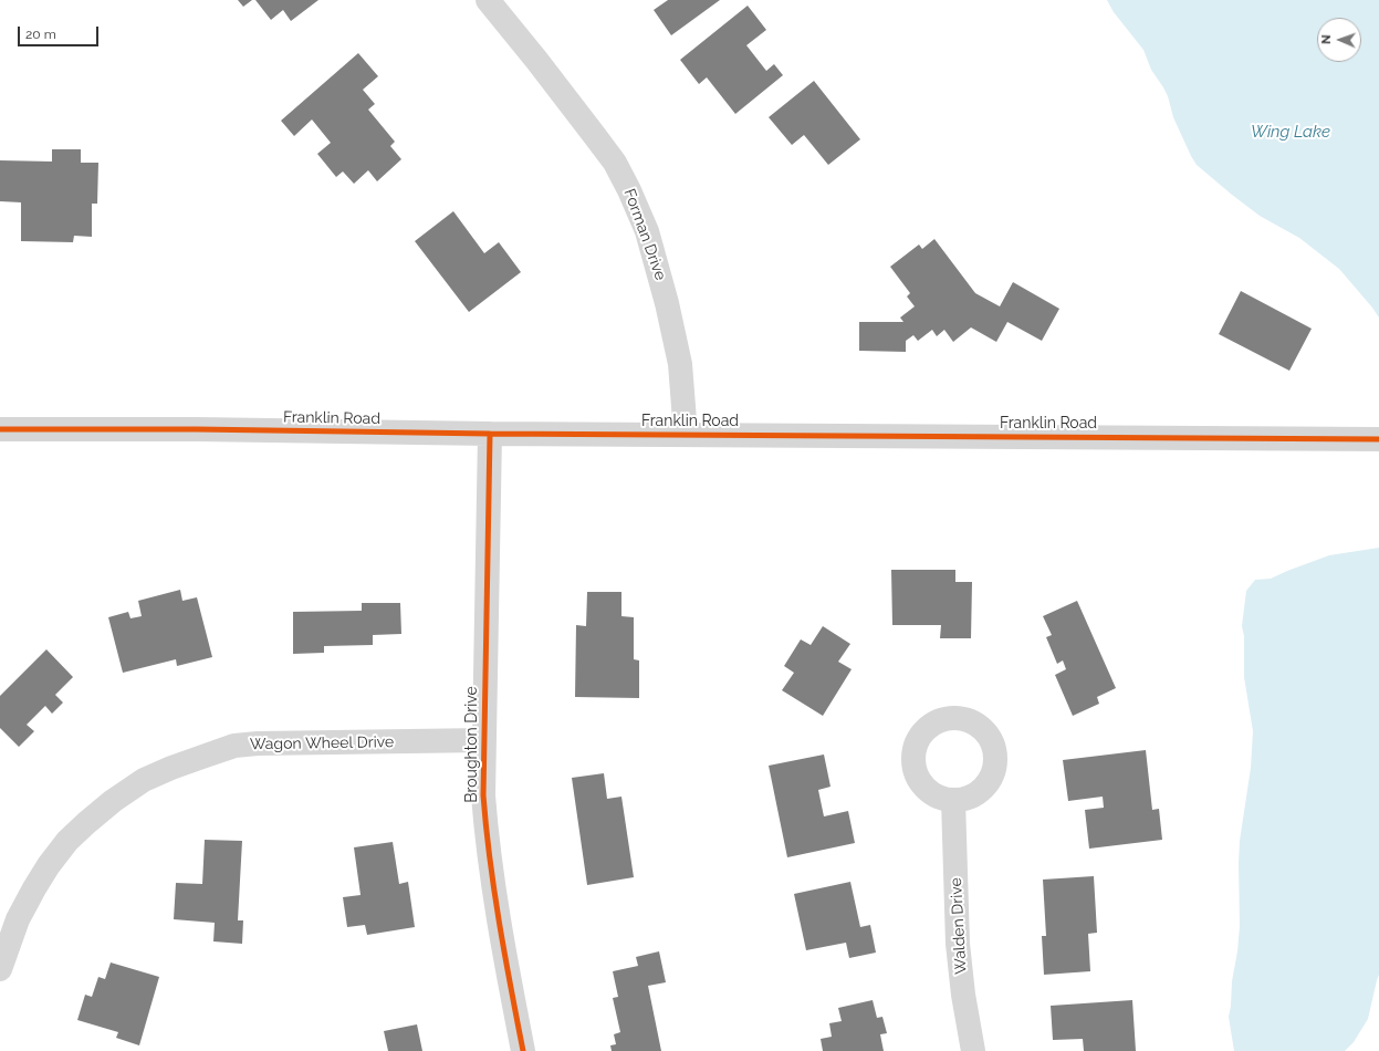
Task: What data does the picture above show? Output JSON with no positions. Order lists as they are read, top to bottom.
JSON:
{
  "streets": {
    "street": [
      "Forman Drive",
      "Franklin Road",
      "Wagon Wheel Drive",
      "Broughton Drive",
      "Walden Drive"
    ]
  },
  "crossings": [
    ["Forman Drive", "Franklin Road"],
    ["Franklin Road", "Broughton Drive"],
    ["Wagon Wheel Drive", "Broughton Drive"]
  ],
  "water": ["Wing Lake"],
  "scale_bar": "20 m",
  "north": "left"
}
